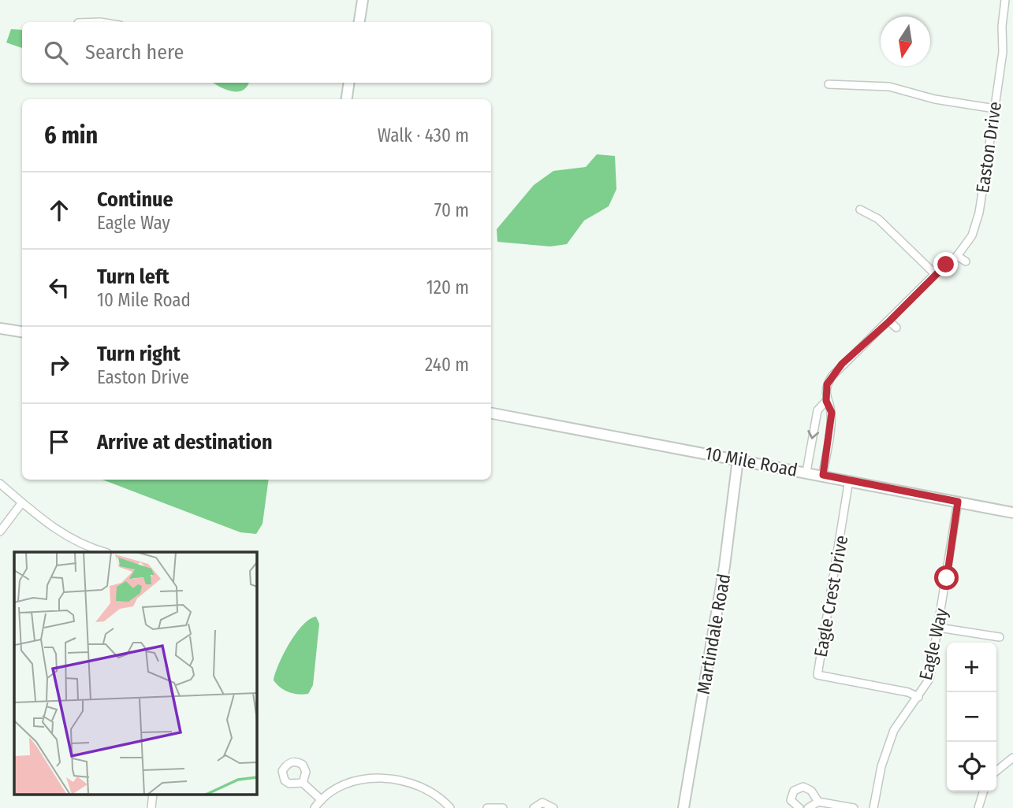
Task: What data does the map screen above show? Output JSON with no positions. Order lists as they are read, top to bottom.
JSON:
{
  "streets": {
    "main road": ["10 Mile Road", "Martindale Road"],
    "street": ["Easton Drive", "Eagle Crest Drive", "Eagle Way"]
  },
  "crossings": [
    ["Easton Drive", "10 Mile Road"],
    ["10 Mile Road", "Eagle Crest Drive"],
    ["10 Mile Road", "Martindale Road"],
    ["10 Mile Road", "Eagle Way"],
    ["Eagle Crest Drive", "Eagle Way"]
  ],
  "north": "bottom",
  "page": {
    "search": "Search here",
    "heading": ["6 min", "Walk · 430 m"],
    "list": [
      ["Continue", "Eagle Way", "70 m"],
      ["Turn left", "10 Mile Road", "120 m"],
      ["Turn right", "Easton Drive", "240 m"],
      "Arrive at destination"
    ],
    "map_buttons": ["+", "−"]
  }
}
